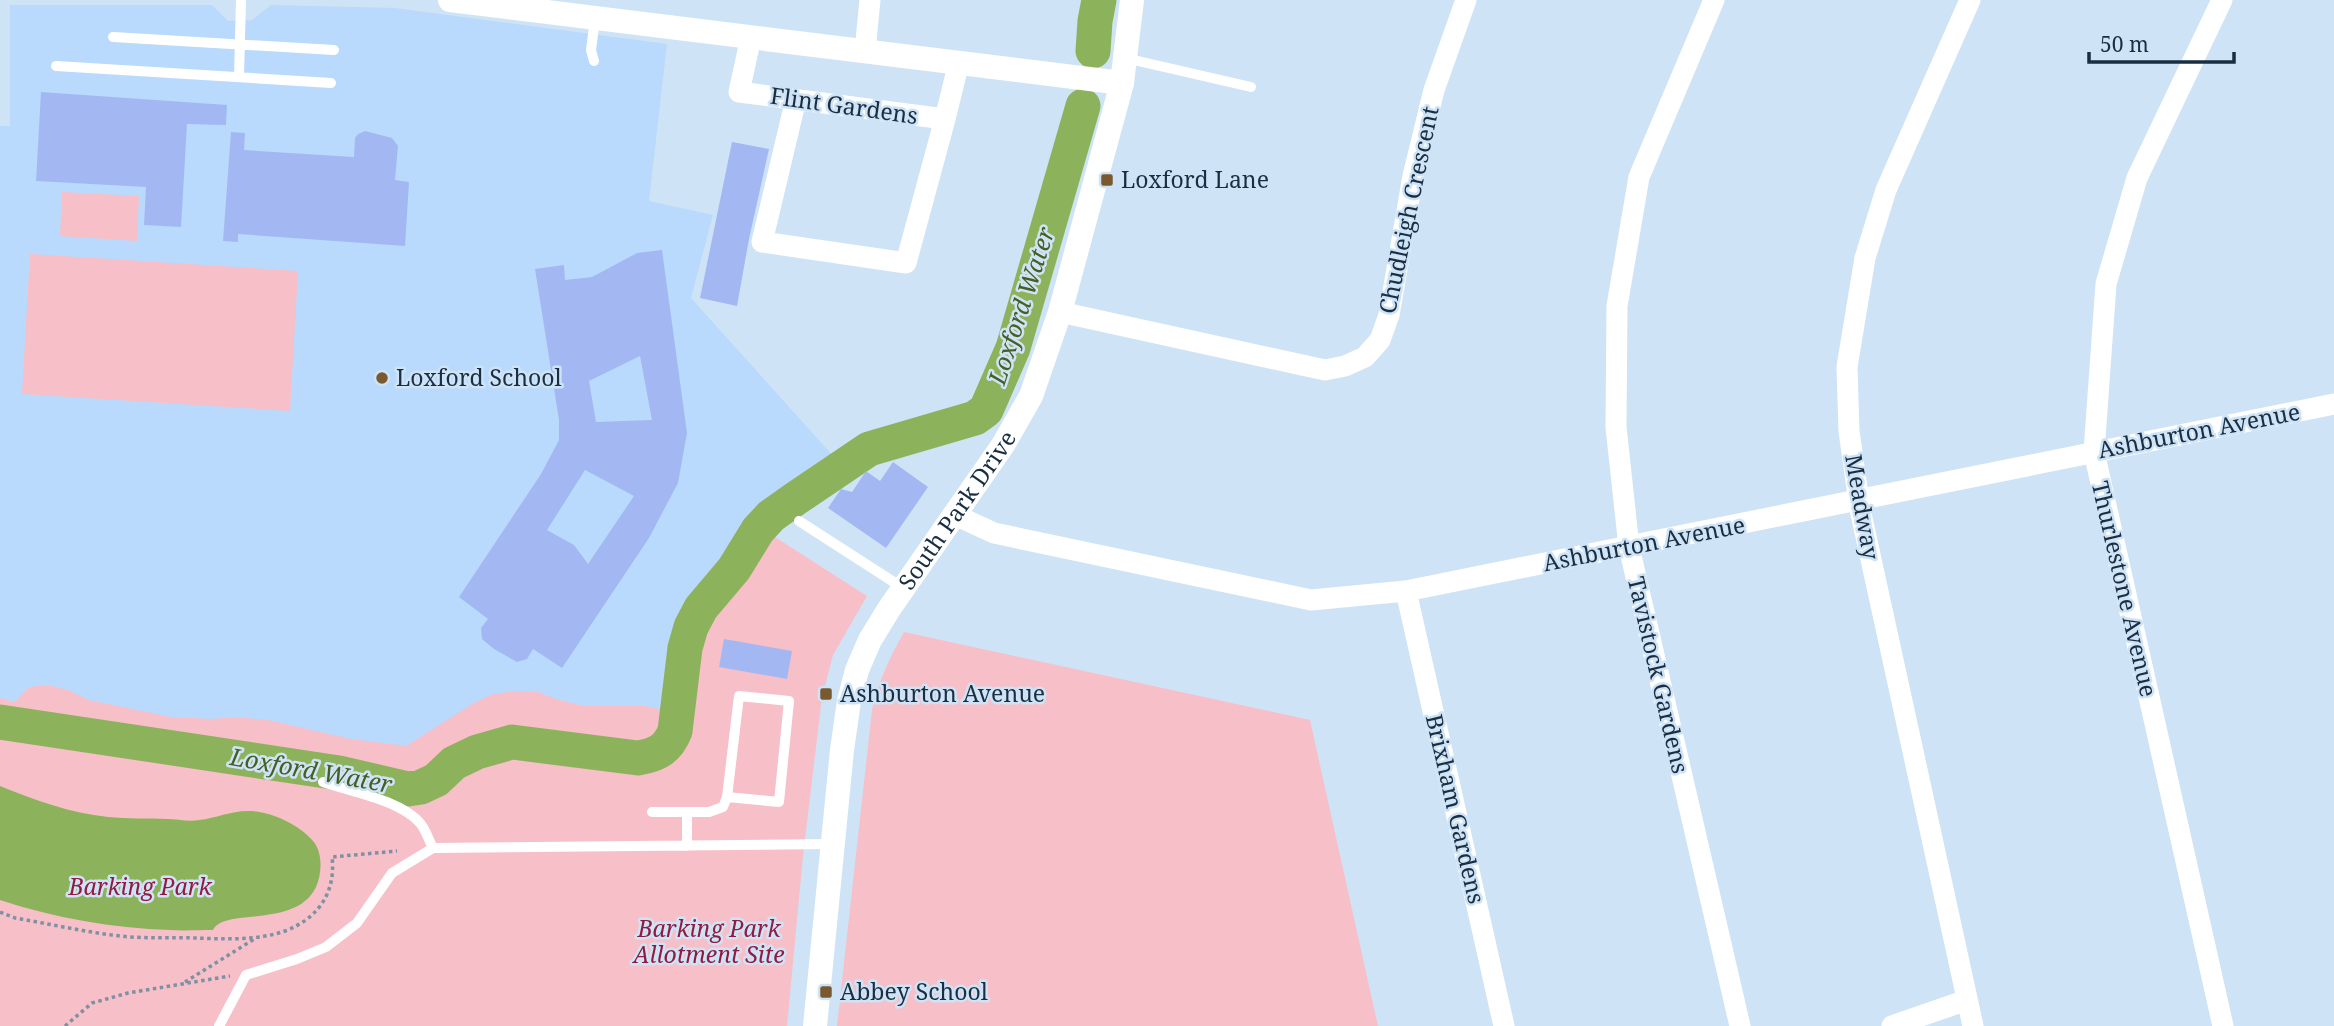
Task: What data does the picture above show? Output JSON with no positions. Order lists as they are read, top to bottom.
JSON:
{
  "streets": {
    "street": [
      "Flint Gardens",
      "Chudleigh Crescent",
      "Ashburton Avenue",
      "Meadway",
      "South Park Drive",
      "Thurlestone Avenue",
      "Tavistock Gardens",
      "Brixham Gardens"
    ]
  },
  "crossings": [
    ["Chudleigh Crescent", "South Park Drive"],
    ["Ashburton Avenue", "Meadway"],
    ["Ashburton Avenue", "South Park Drive"],
    ["Ashburton Avenue", "Thurlestone Avenue"],
    ["Ashburton Avenue", "Tavistock Gardens"],
    ["Ashburton Avenue", "Brixham Gardens"]
  ],
  "water": ["Loxford Water"],
  "parks": ["Barking Park", "Barking Park Allotment Site"],
  "places": {
    "transit": ["Loxford Lane", "Ashburton Avenue", "Abbey School"],
    "other": ["Loxford School"]
  },
  "scale_bar": "50 m"
}
